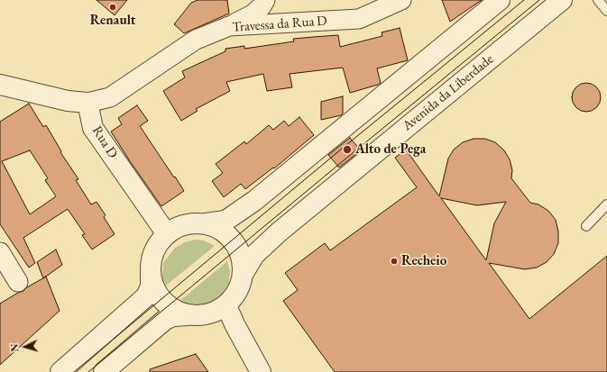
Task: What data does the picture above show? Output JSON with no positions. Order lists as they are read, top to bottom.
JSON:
{
  "streets": {
    "street": ["Travessa da Rua D", "Avenida da Liberdade", "Rua D"]
  },
  "crossings": [
    ["Travessa da Rua D", "Rua D"],
    ["Avenida da Liberdade", "Rua D"]
  ],
  "places": ["Renault", "Alto de Pega", "Recheio"],
  "north": "left"
}
